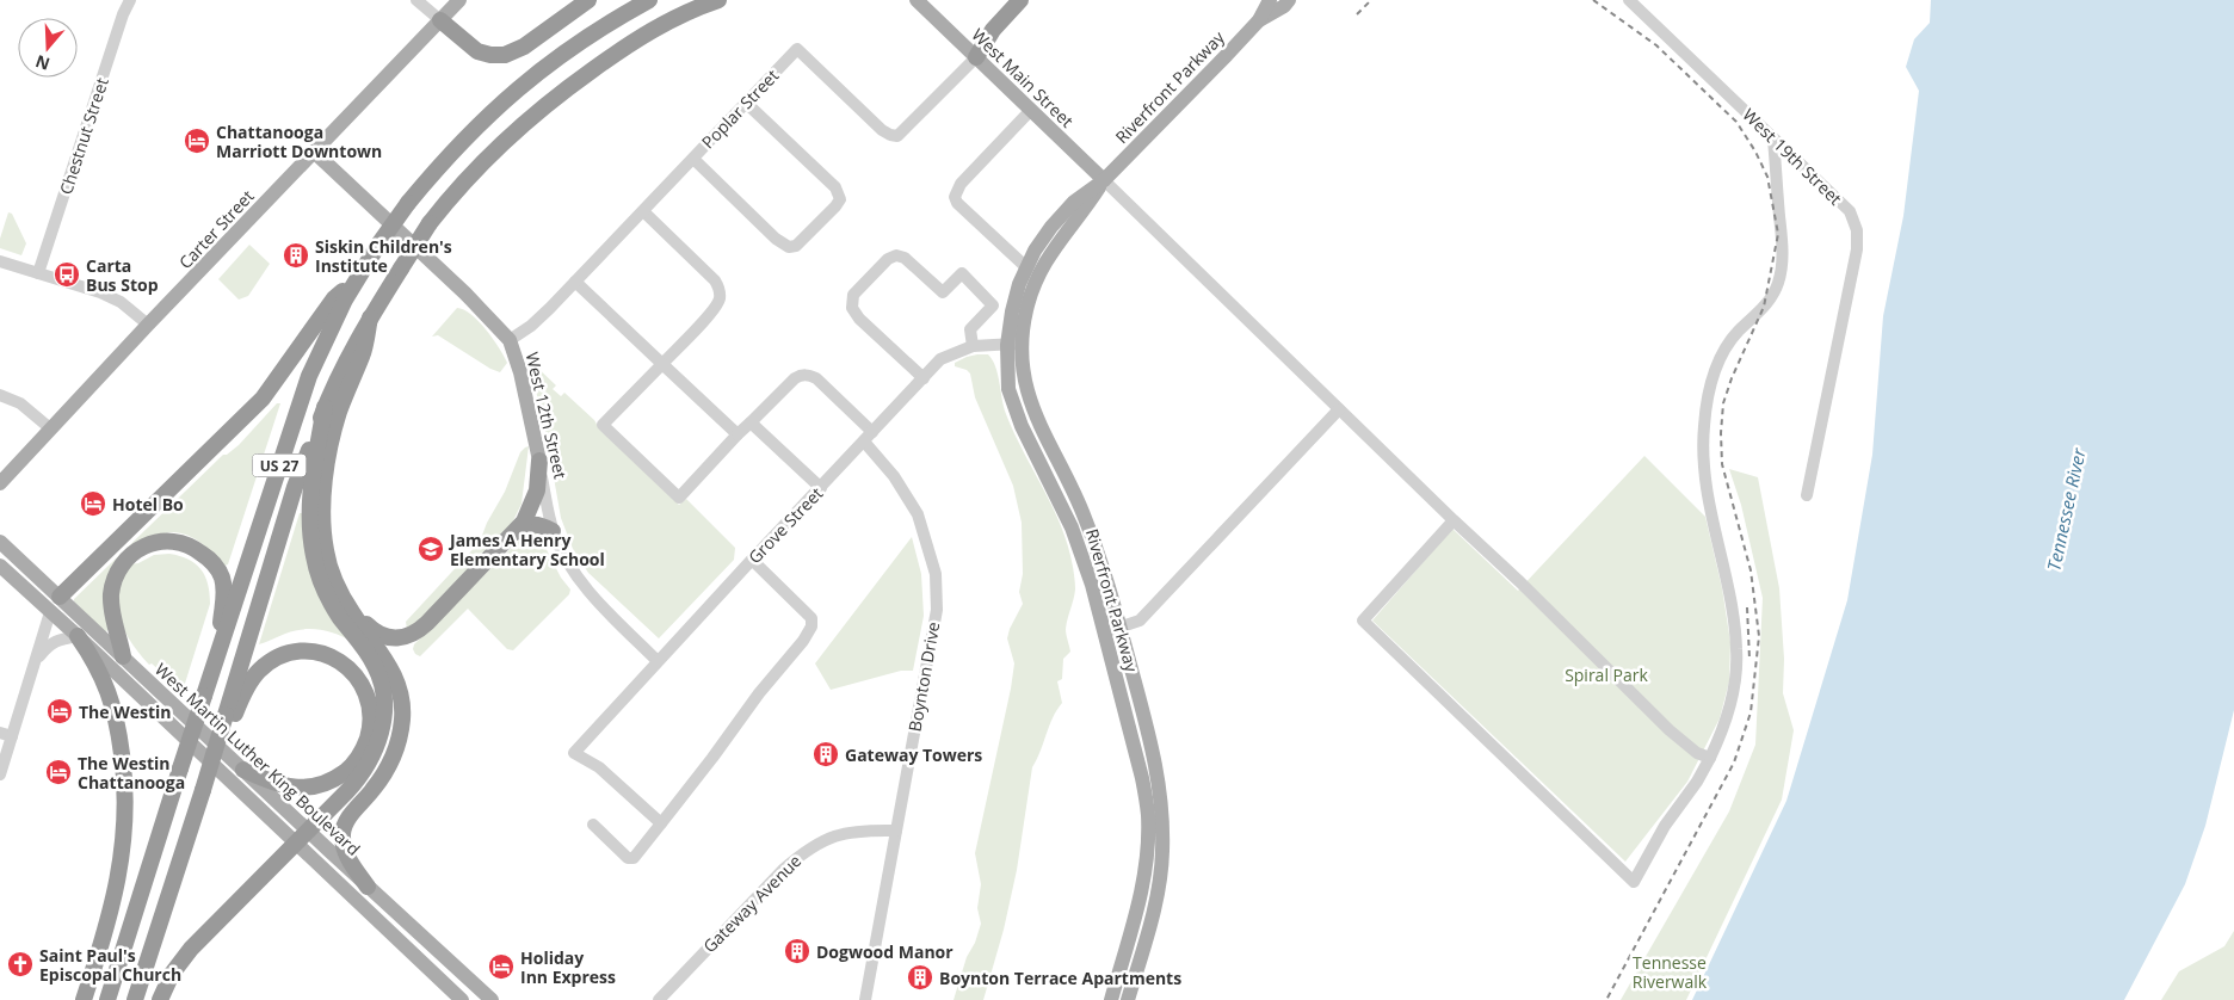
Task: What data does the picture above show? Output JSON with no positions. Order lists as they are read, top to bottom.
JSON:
{
  "streets": {
    "highway": ["US 27"],
    "main road": [
      "West Main Street",
      "Riverfront Parkway",
      "Carter Street",
      "West 12th Street",
      "West Martin Luther King Boulevard"
    ],
    "street": [
      "Poplar Street",
      "Chestnut Street",
      "West 19th Street",
      "Grove Street",
      "Boynton Drive",
      "Gateway Avenue"
    ]
  },
  "crossings": [
    ["West Main Street", "Riverfront Parkway"],
    ["West Main Street", "Poplar Street"],
    ["Riverfront Parkway", "Grove Street"],
    ["Poplar Street", "West 12th Street"],
    ["Carter Street", "West 12th Street"],
    ["West 12th Street", "Grove Street"],
    ["Grove Street", "Boynton Drive"],
    ["Boynton Drive", "Gateway Avenue"]
  ],
  "water": ["Tennessee River"],
  "parks": ["Spiral Park", "Tennesse Riverwalk"],
  "places": {
    "hotel": [
      "Chattanooga Marriott Downtown",
      "Hotel Bo",
      "The Westin",
      "The Westin Chattanooga",
      "Holiday Inn Express"
    ],
    "building": [
      "Siskin Children's Institute",
      "Gateway Towers",
      "Dogwood Manor",
      "Boynton Terrace Apartments"
    ],
    "bus stop": ["Carta Bus Stop"],
    "school or university": ["James A Henry Elementary School"],
    "church": ["Saint Paul's Episcopal Church"]
  },
  "north": "bottom"
}
